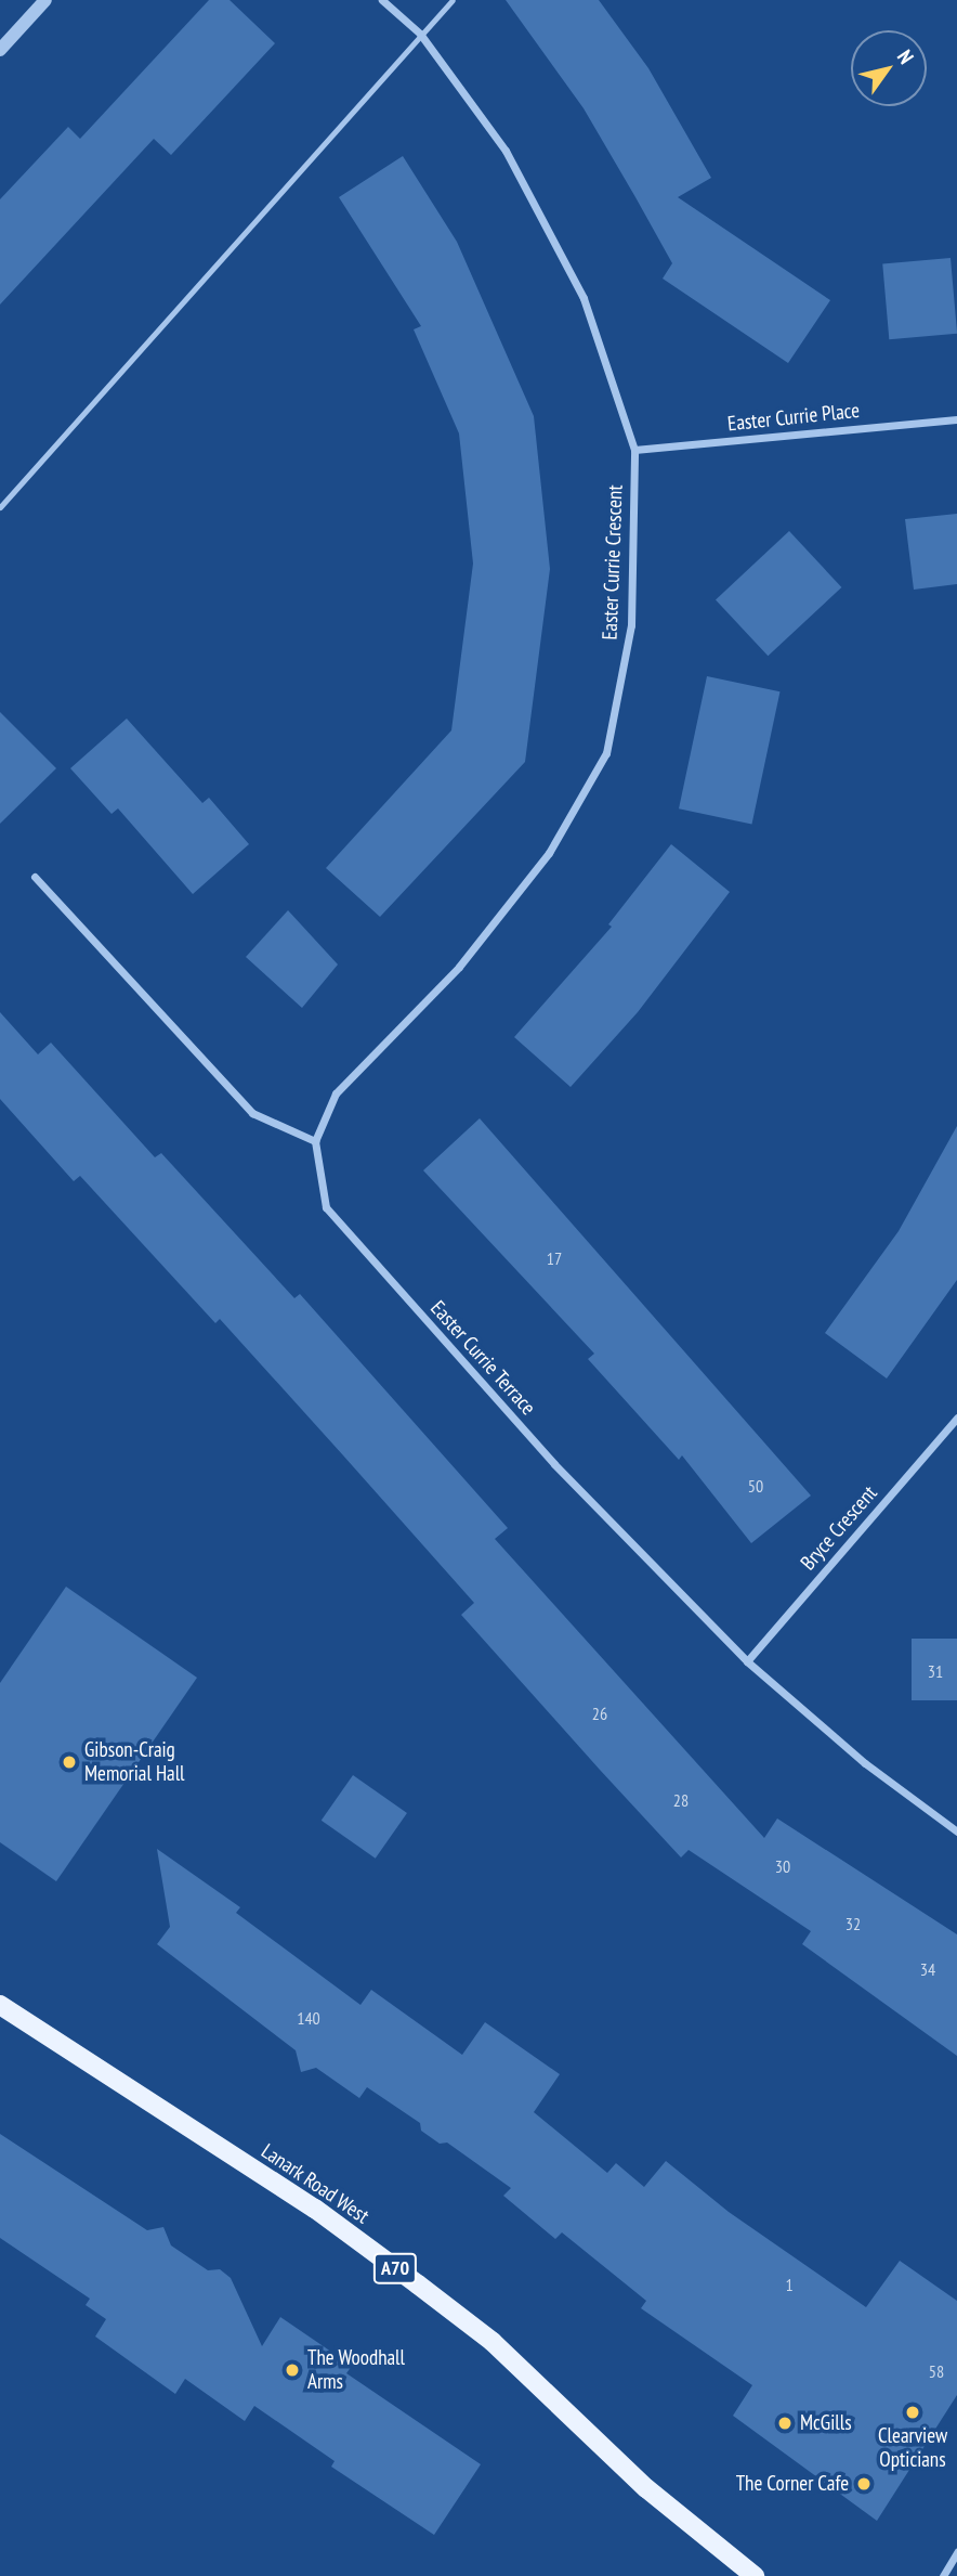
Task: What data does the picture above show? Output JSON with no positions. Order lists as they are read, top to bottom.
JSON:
{
  "streets": {
    "main road": ["Lanark Road West", "A70"],
    "street": [
      "Easter Currie Place",
      "Easter Currie Crescent",
      "Easter Currie Terrace",
      "Bryce Crescent"
    ]
  },
  "crossings": [
    ["Easter Currie Place", "Easter Currie Crescent"],
    ["Easter Currie Crescent", "Easter Currie Terrace"],
    ["Easter Currie Terrace", "Bryce Crescent"]
  ],
  "places": [
    "Gibson-Craig Memorial Hall",
    "The Woodhall Arms",
    "Clearview Opticians",
    "McGills",
    "The Corner Cafe"
  ],
  "house_numbers": [
    "17",
    "50",
    "31",
    "26",
    "28",
    "30",
    "32",
    "34",
    "140",
    "1",
    "58"
  ],
  "north": "top right"
}
